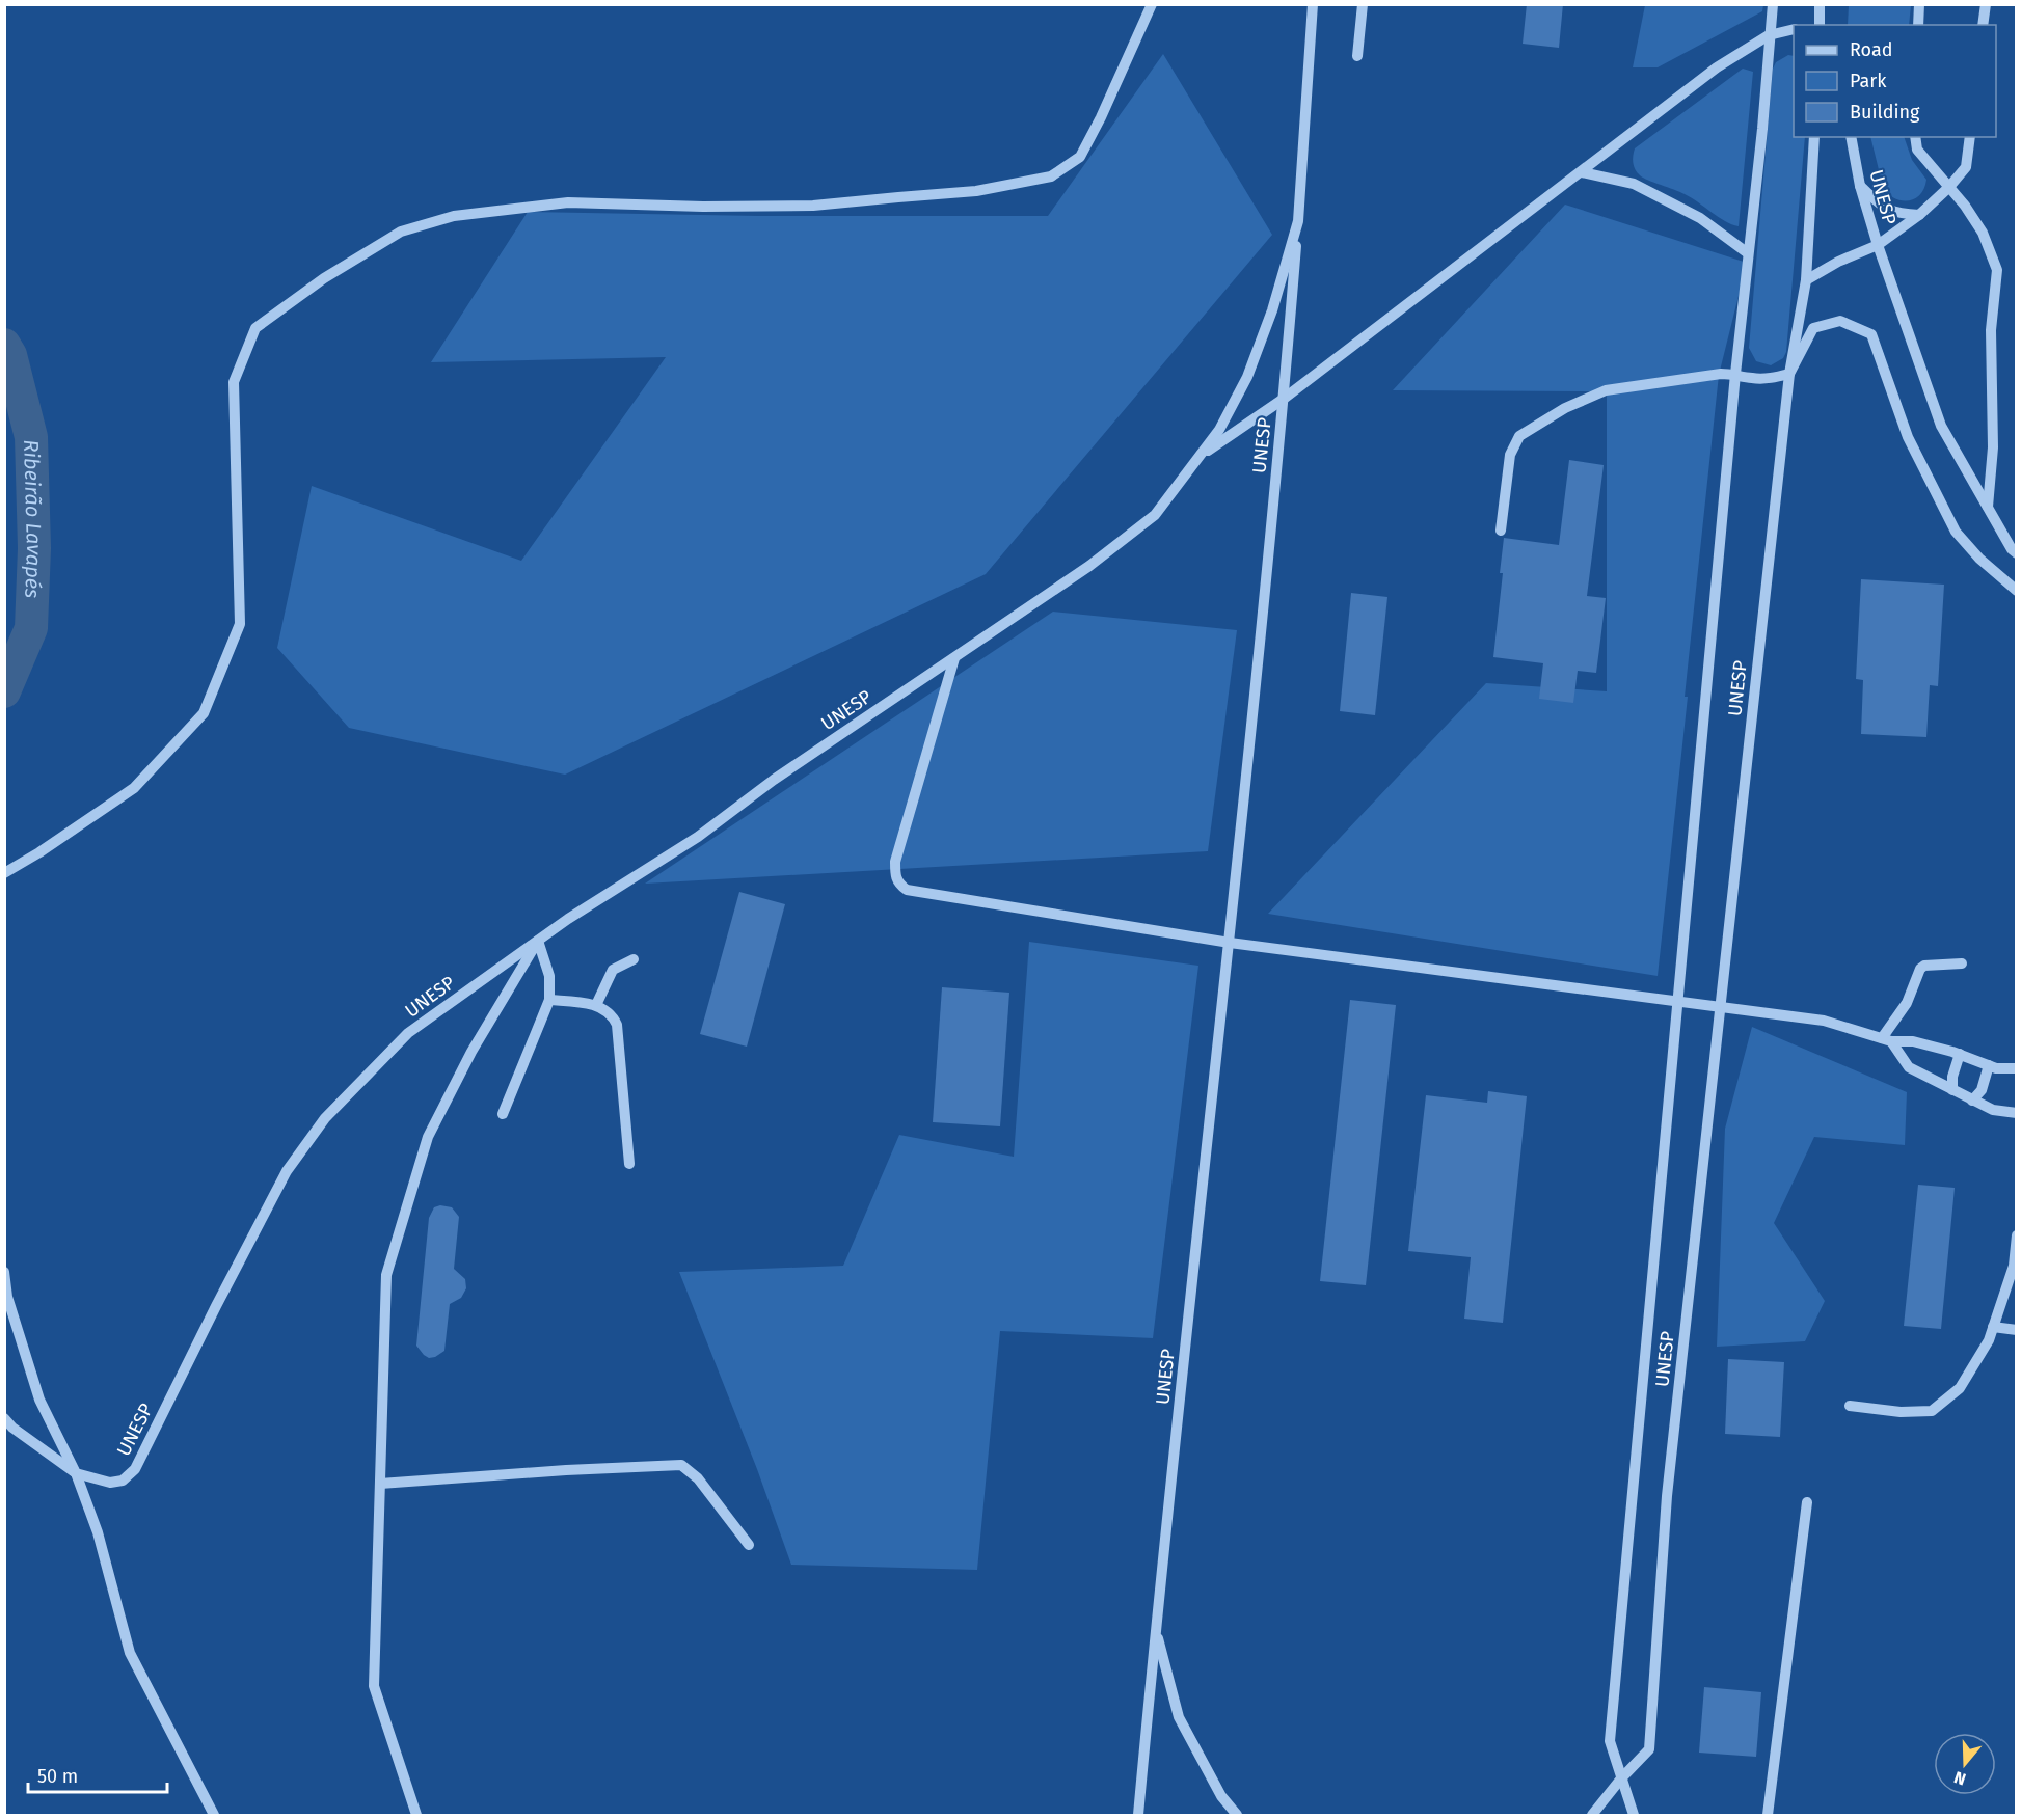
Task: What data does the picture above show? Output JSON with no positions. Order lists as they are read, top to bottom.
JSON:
{
  "streets": {
    "street": ["UNESP"]
  },
  "water": ["Ribeirão Lavapés"],
  "legend": ["Road", "Park", "Building"],
  "scale_bar": "50 m",
  "north": "bottom"
}
